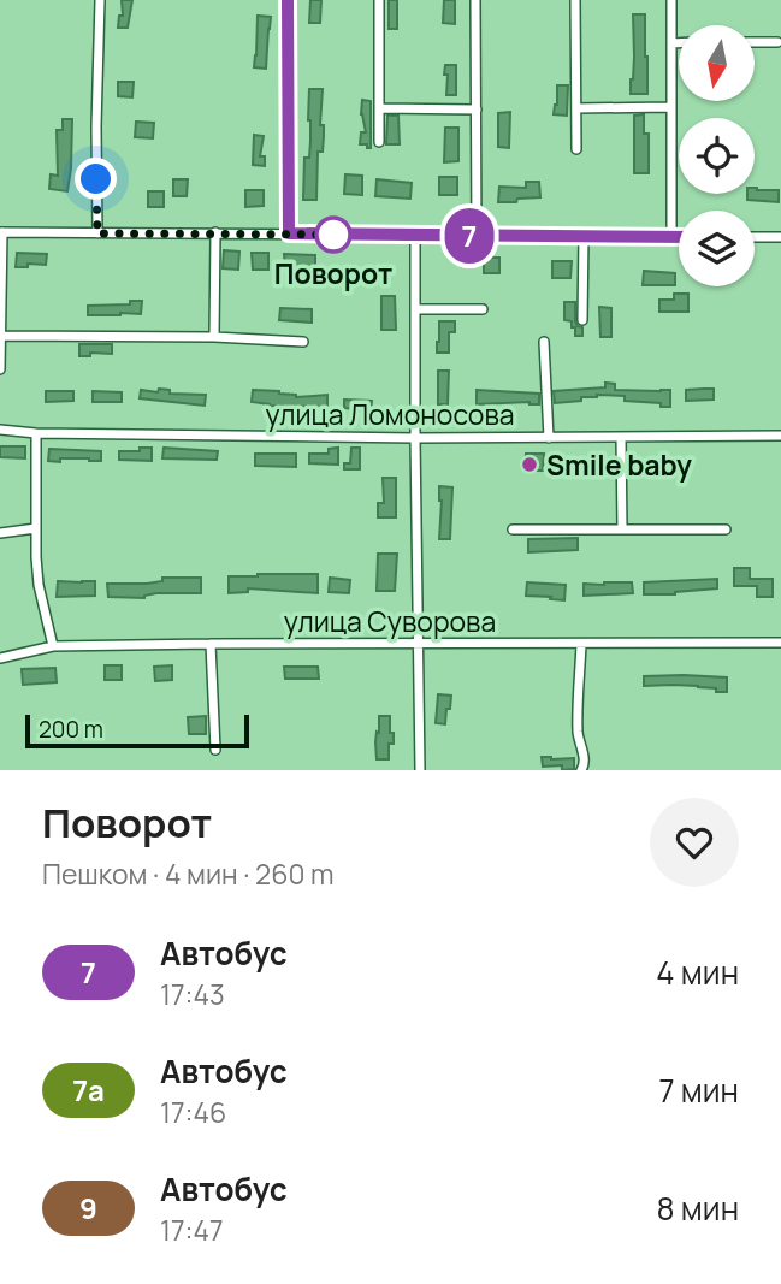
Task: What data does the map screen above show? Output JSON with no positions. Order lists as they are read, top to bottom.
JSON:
{
  "streets": {
    "street": ["улица Ломоносова", "улица Суворова"]
  },
  "places": ["Поворот", "Smile baby"],
  "lines": ["bus line 7"],
  "scale_bar": "200 m",
  "north": "bottom",
  "page": {
    "on_map": "7",
    "scale": "200 m",
    "heading": ["Поворот", "Пешком · 4 мин · 260 m"],
    "list": [
      {
        "mark": "7",
        "name": "Автобус",
        "note": "17:43",
        "value": "4 мин"
      },
      {
        "mark": "7а",
        "name": "Автобус",
        "note": "17:46",
        "value": "7 мин"
      },
      {
        "mark": "9",
        "name": "Автобус",
        "note": "17:47",
        "value": "8 мин"
      }
    ]
  }
}
